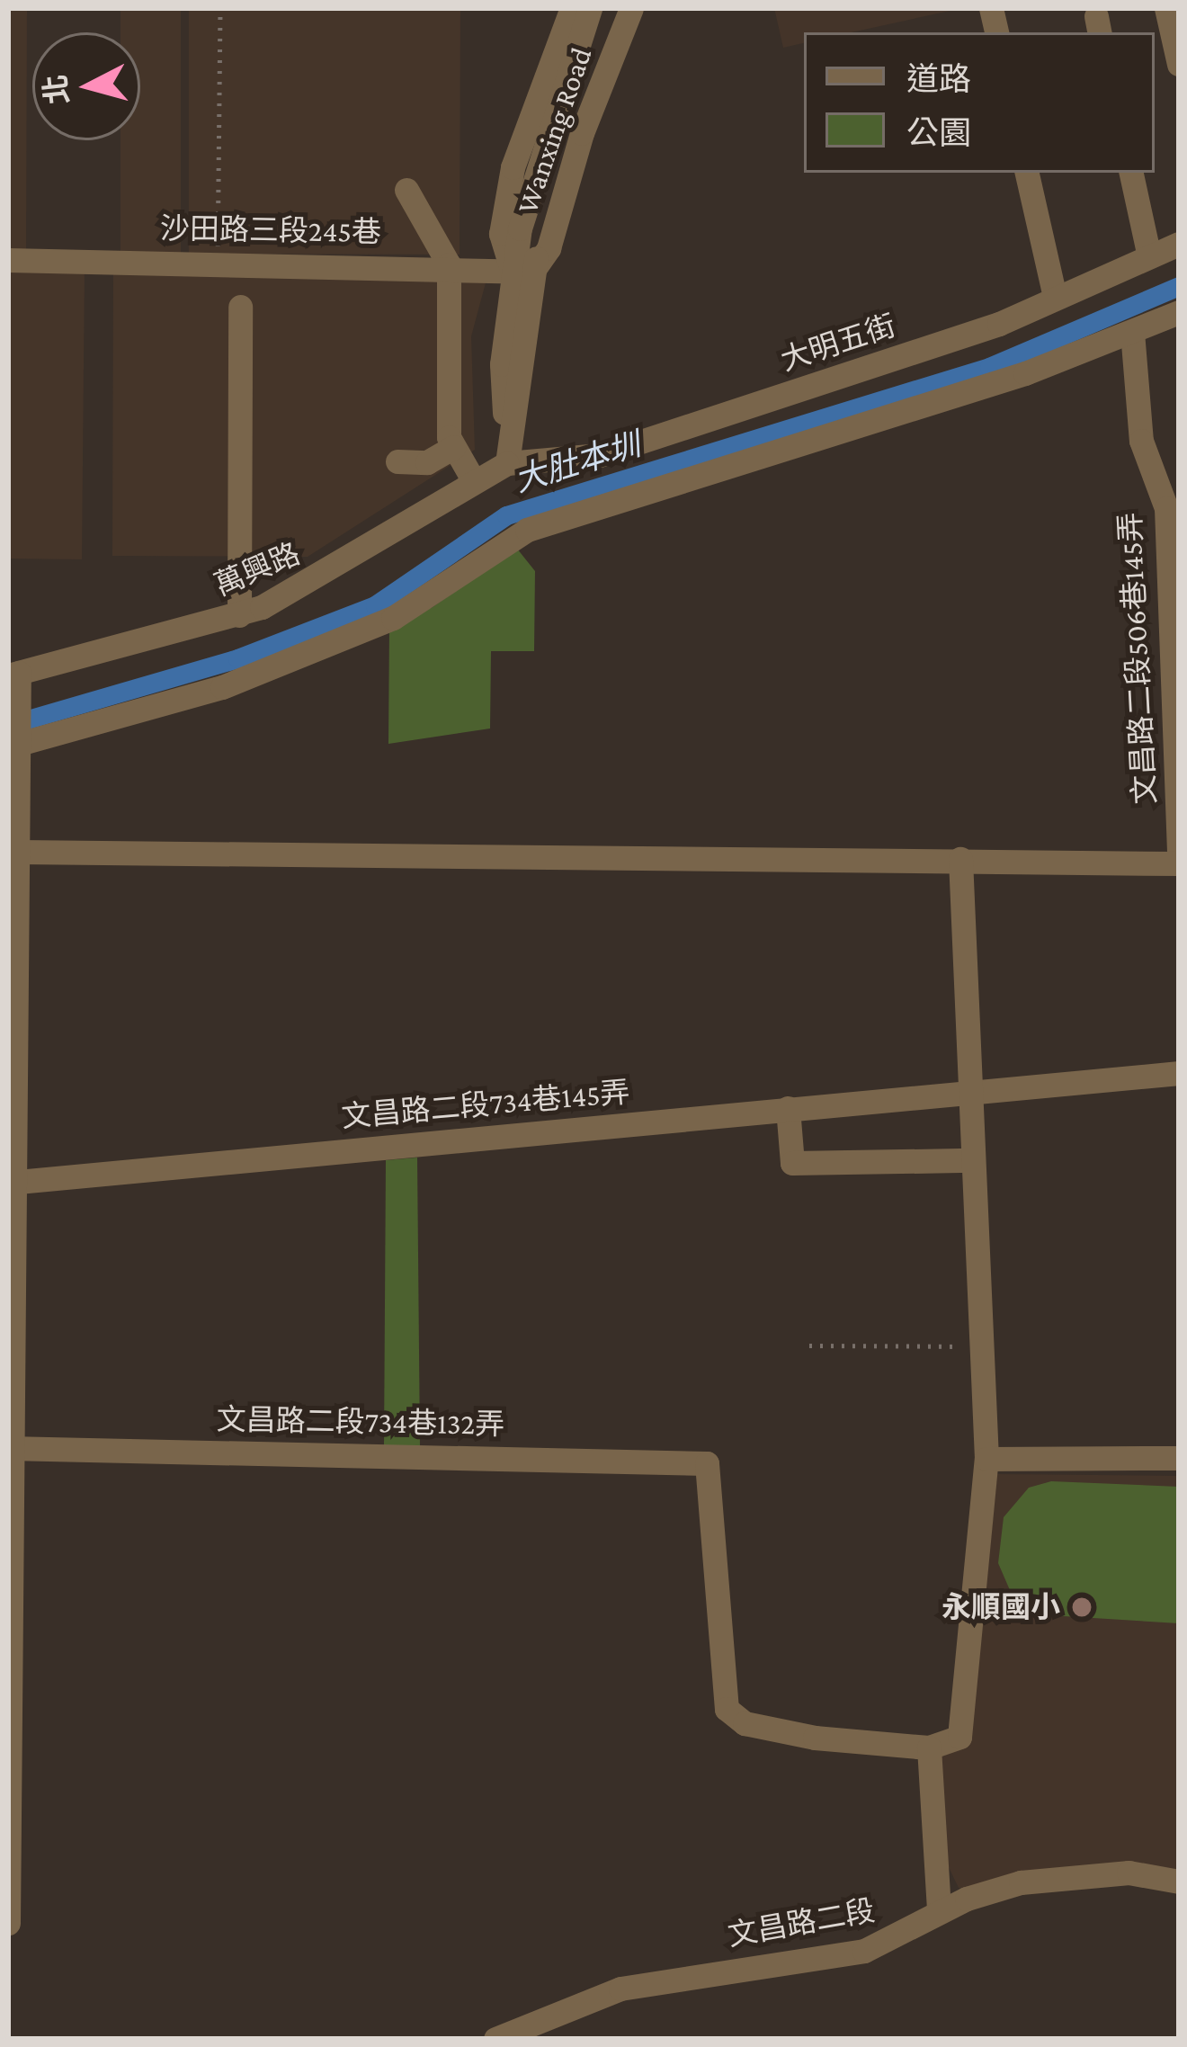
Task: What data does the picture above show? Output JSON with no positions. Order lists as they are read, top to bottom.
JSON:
{
  "streets": {
    "street": [
      "Wanxing Road",
      "沙田路三段245巷",
      "大明五街",
      "萬興路",
      "文昌路二段506巷145弄",
      "文昌路二段734巷145弄",
      "文昌路二段734巷132弄",
      "文昌路二段"
    ]
  },
  "crossings": [
    ["Wanxing Road", "沙田路三段245巷"],
    ["Wanxing Road", "大明五街"],
    ["Wanxing Road", "萬興路"],
    ["大明五街", "萬興路"]
  ],
  "water": ["大肚本圳"],
  "places": ["永順國小"],
  "legend": ["道路", "公園"],
  "north": "left"
}
